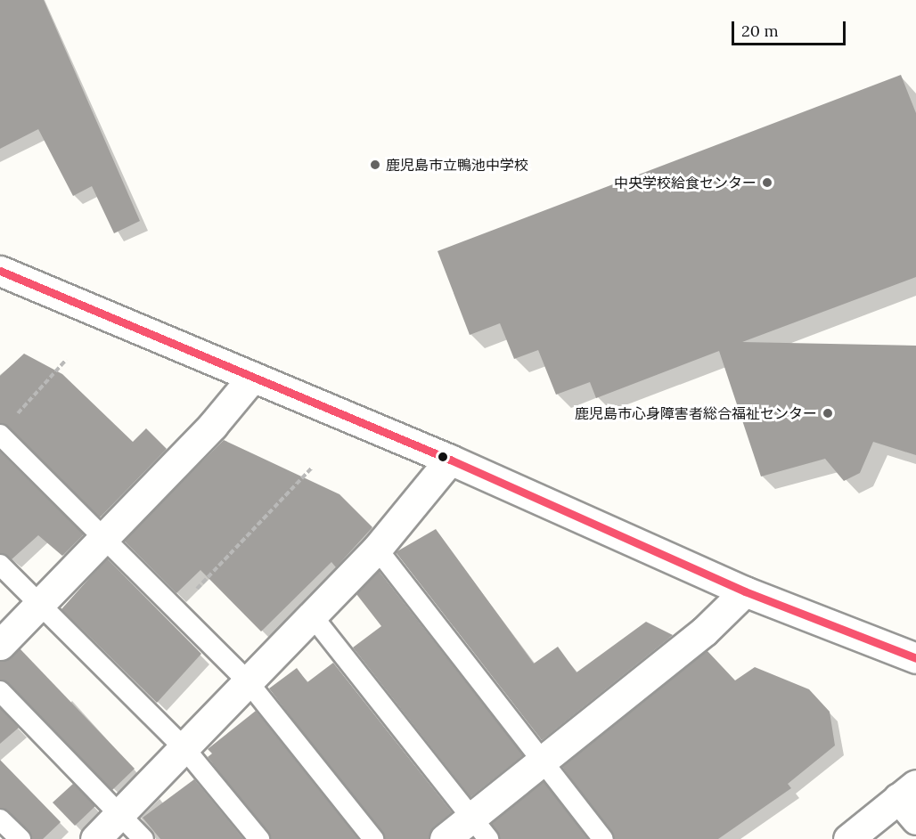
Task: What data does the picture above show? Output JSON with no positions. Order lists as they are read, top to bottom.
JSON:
{
  "places": ["鹿児島市立鴨池中学校", "中央学校給食センター", "鹿児島市心身障害者総合福祉センター"],
  "scale_bar": "20 m"
}
